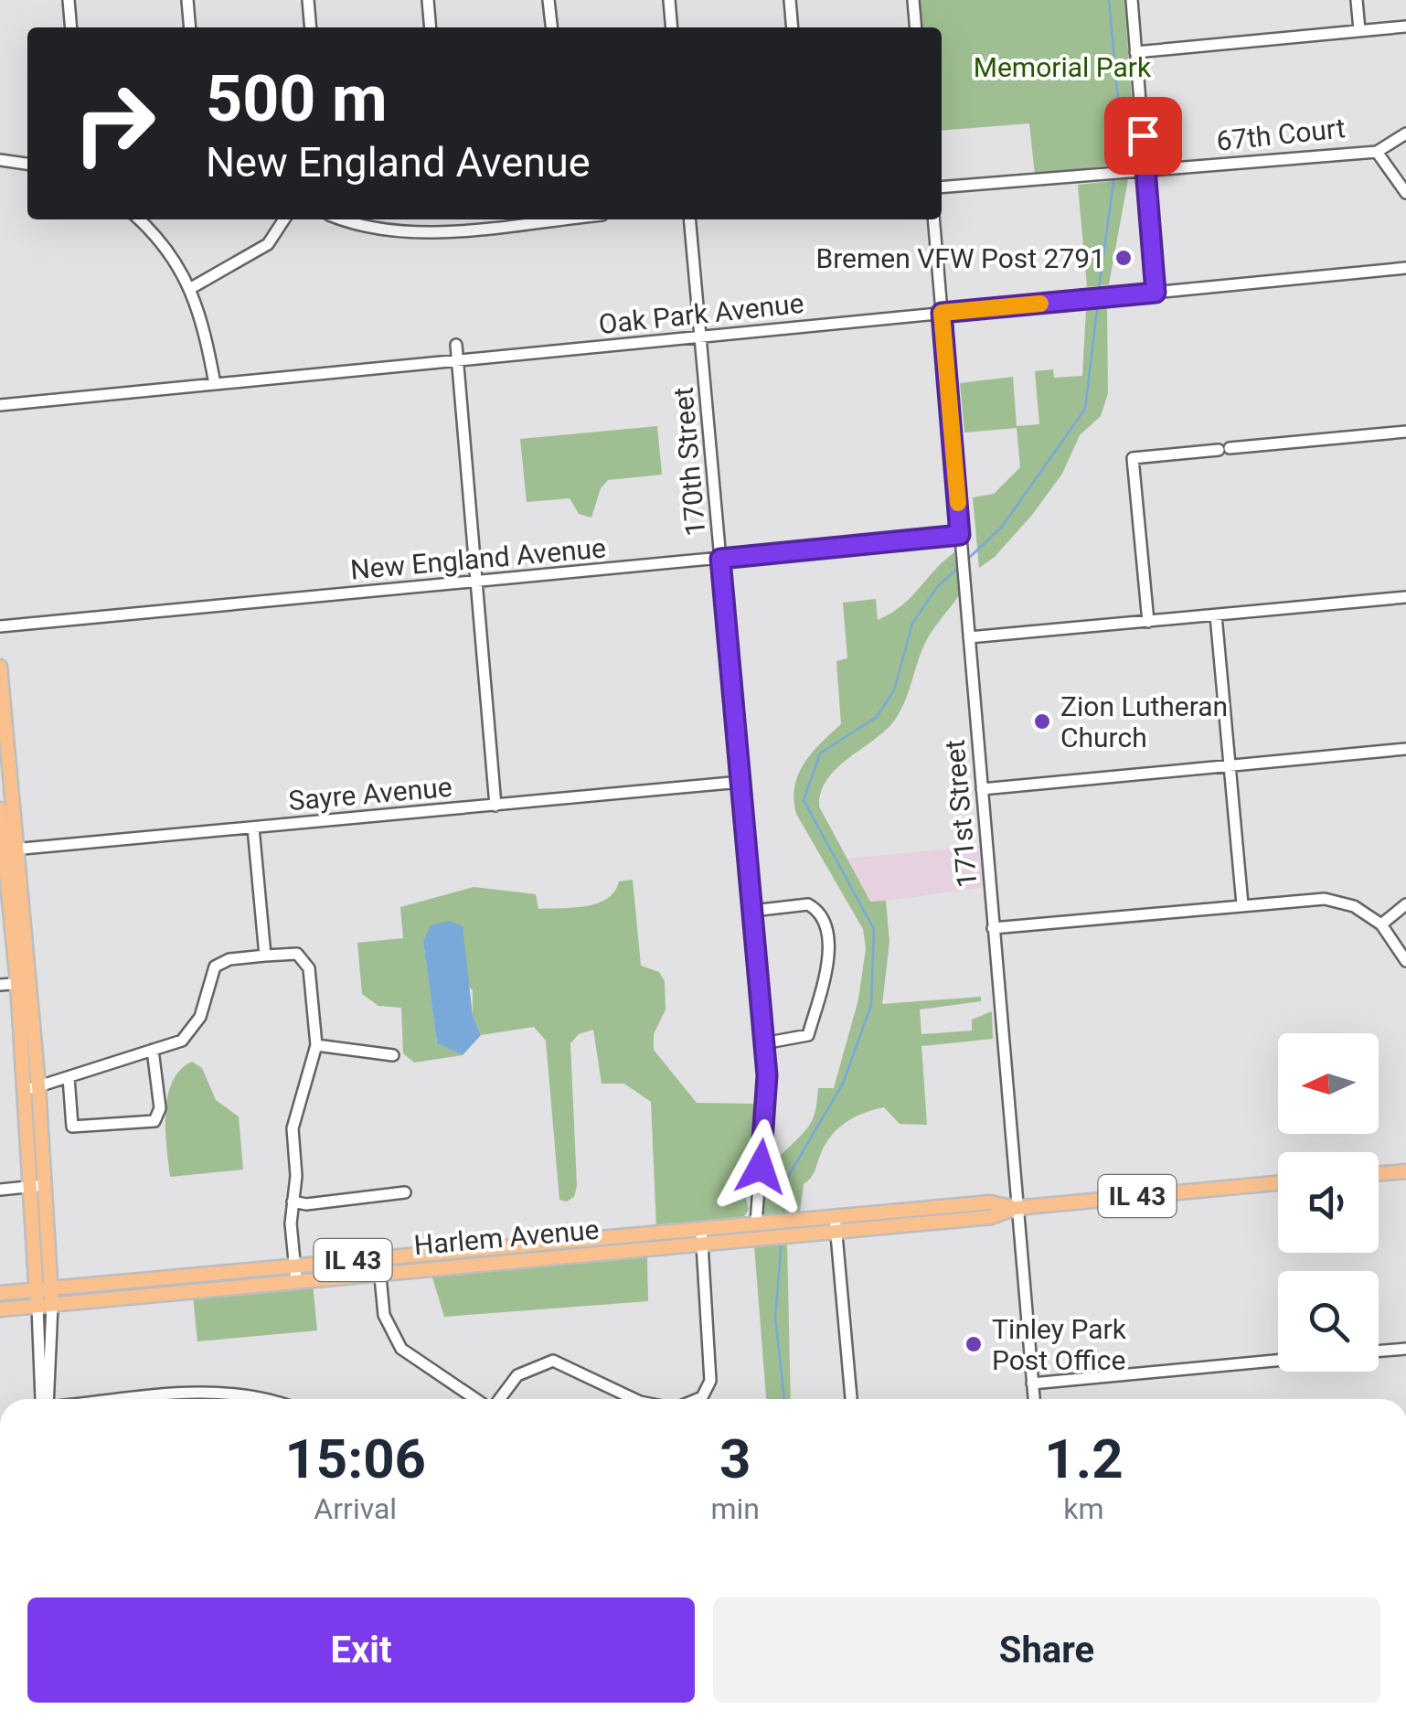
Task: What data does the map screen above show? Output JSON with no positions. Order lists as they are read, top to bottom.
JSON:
{
  "streets": {
    "main road": ["IL 43", "Harlem Avenue"],
    "street": [
      "67th Court",
      "Oak Park Avenue",
      "170th Street",
      "New England Avenue",
      "Sayre Avenue",
      "171st Street"
    ]
  },
  "crossings": [
    ["Oak Park Avenue", "170th Street"],
    ["Oak Park Avenue", "171st Street"],
    ["170th Street", "New England Avenue"],
    ["170th Street", "Sayre Avenue"],
    ["170th Street", "Harlem Avenue"],
    ["New England Avenue", "171st Street"],
    ["171st Street", "Harlem Avenue"]
  ],
  "parks": ["Memorial Park"],
  "places": ["Bremen VFW Post 2791", "Zion Lutheran Church", "Tinley Park Post Office"],
  "north": "left",
  "page": {
    "turn": ["500 m", "New England Avenue"],
    "eta": [
      "15:06",
      "Arrival",
      "3",
      "min",
      "1.2",
      "km"
    ],
    "buttons": ["Exit", "Share"]
  }
}
